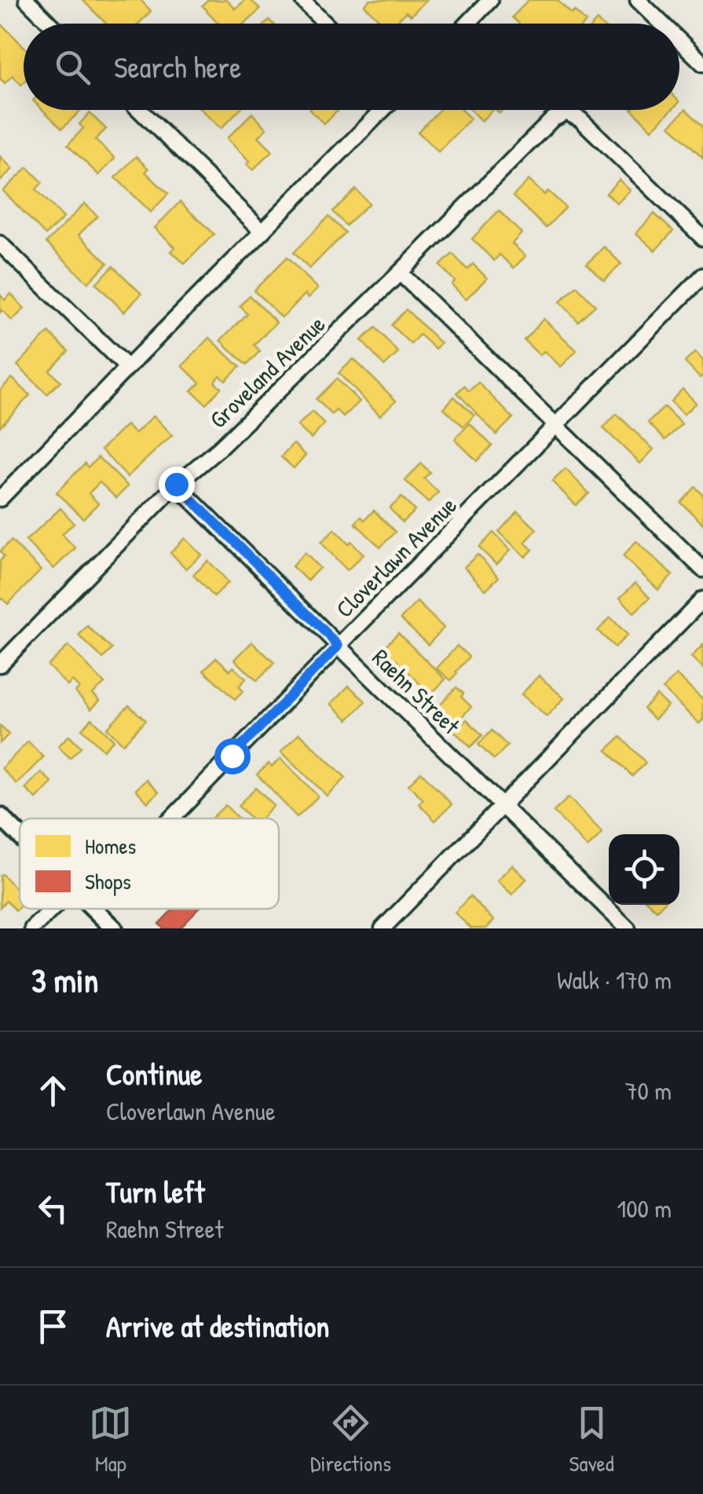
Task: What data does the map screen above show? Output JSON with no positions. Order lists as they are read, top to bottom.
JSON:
{
  "streets": {
    "street": ["Groveland Avenue", "Cloverlawn Avenue", "Raehn Street"]
  },
  "crossings": [
    ["Groveland Avenue", "Raehn Street"],
    ["Cloverlawn Avenue", "Raehn Street"]
  ],
  "legend": ["Homes", "Shops"],
  "page": {
    "search": "Search here",
    "heading": ["3 min", "Walk · 170 m"],
    "list": [
      ["Continue", "Cloverlawn Avenue", "70 m"],
      ["Turn left", "Raehn Street", "100 m"],
      "Arrive at destination"
    ],
    "nav": ["Map", "Directions", "Saved"]
  }
}
